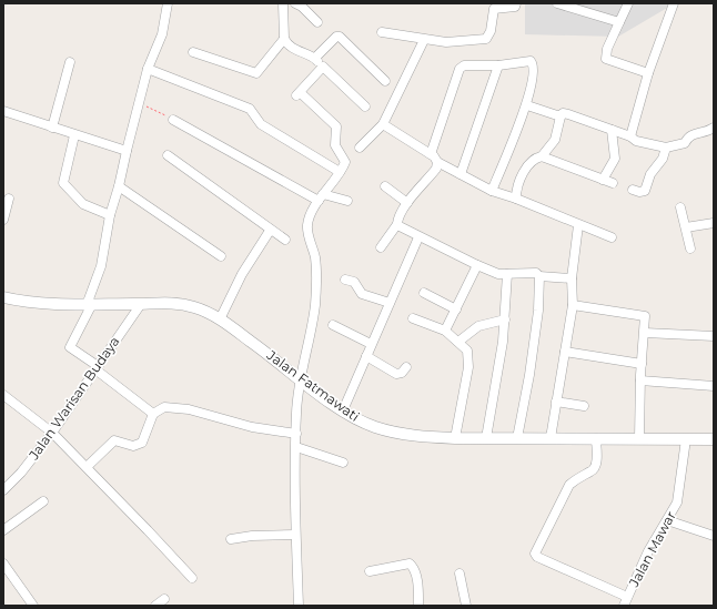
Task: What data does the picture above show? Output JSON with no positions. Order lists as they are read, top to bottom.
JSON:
{
  "streets": {
    "street": ["Jalan Fatmawati", "Jalan Warisan Budaya", "Jalan Mawar"]
  },
  "crossings": [
    ["Jalan Fatmawati", "Jalan Warisan Budaya"],
    ["Jalan Fatmawati", "Jalan Mawar"]
  ]
}
